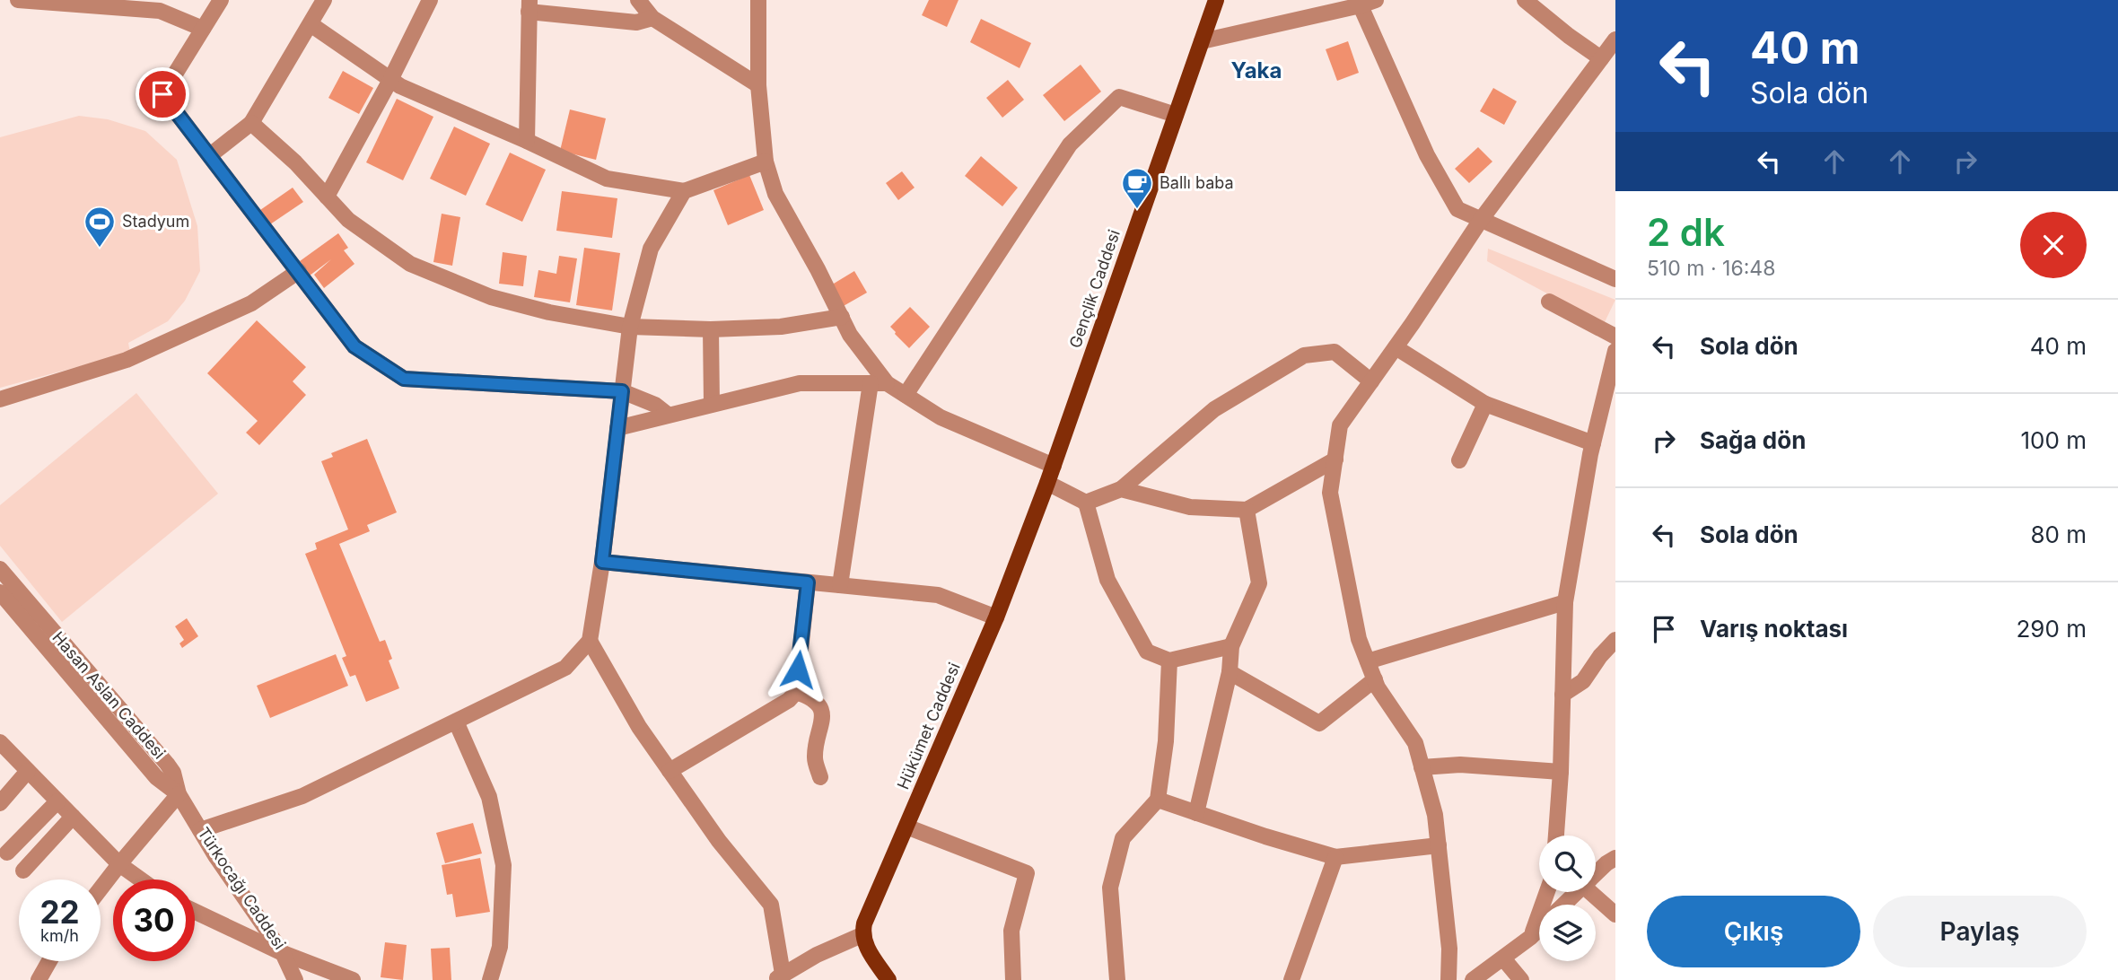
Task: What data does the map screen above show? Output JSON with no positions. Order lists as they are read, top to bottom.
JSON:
{
  "streets": {
    "main road": ["Gençlik Caddesi", "Hükümet Caddesi"],
    "street": ["Hasan Aslan Caddesi", "Türkocağı Caddesi"]
  },
  "crossings": [
    ["Gençlik Caddesi", "Hükümet Caddesi"],
    ["Hasan Aslan Caddesi", "Türkocağı Caddesi"]
  ],
  "districts": ["Yaka"],
  "places": {
    "cafe": ["Ballı baba"],
    "sports": ["Stadyum"]
  },
  "page": {
    "turn": ["40 m", "Sola dön"],
    "heading": ["2 dk", "510 m · 16:48"],
    "list": [
      {
        "name": "Sola dön",
        "value": "40 m"
      },
      {
        "name": "Sağa dön",
        "value": "100 m"
      },
      {
        "name": "Sola dön",
        "value": "80 m"
      },
      {
        "name": "Varış noktası",
        "value": "290 m"
      }
    ],
    "speed": "22 km/h",
    "limit": "30",
    "buttons": ["Çıkış", "Paylaş"]
  }
}
